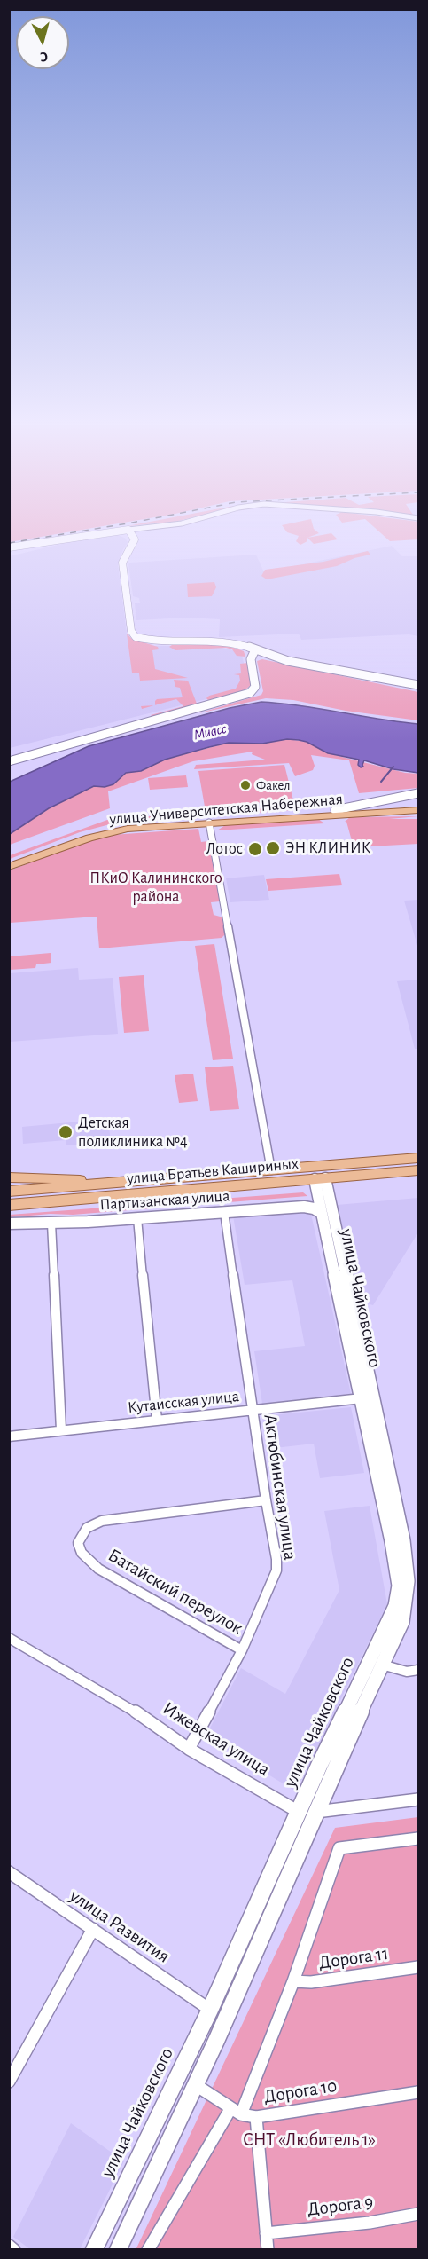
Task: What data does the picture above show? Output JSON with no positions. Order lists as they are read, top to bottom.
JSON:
{
  "streets": {
    "main road": [
      "улица Университетская Набережная",
      "улица Братьев Кашириных",
      "Партизанская улица",
      "улица Чайковского",
      "Ижевская улица"
    ],
    "street": [
      "Кутаисская улица",
      "Актюбинская улица",
      "Батайский переулок",
      "улица Развития",
      "Дорога 11",
      "Дорога 10",
      "Дорога 9"
    ]
  },
  "crossings": [
    ["улица Братьев Кашириных", "улица Чайковского"],
    ["Партизанская улица", "улица Чайковского"],
    ["Партизанская улица", "Актюбинская улица"],
    ["улица Чайковского", "Кутаисская улица"],
    ["улица Чайковского", "Ижевская улица"],
    ["улица Чайковского", "улица Развития"],
    ["улица Чайковского", "Дорога 10"],
    ["Кутаисская улица", "Актюбинская улица"],
    ["Актюбинская улица", "Батайский переулок"],
    ["Актюбинская улица", "Ижевская улица"]
  ],
  "water": ["Миасс"],
  "parks": ["ПКиО Калининского района", "СНТ «Любитель 1»"],
  "places": [
    "Факел",
    "ЭН КЛИНИК",
    "Лотос",
    "Детская поликлиника №4"
  ],
  "north": "bottom"
}
